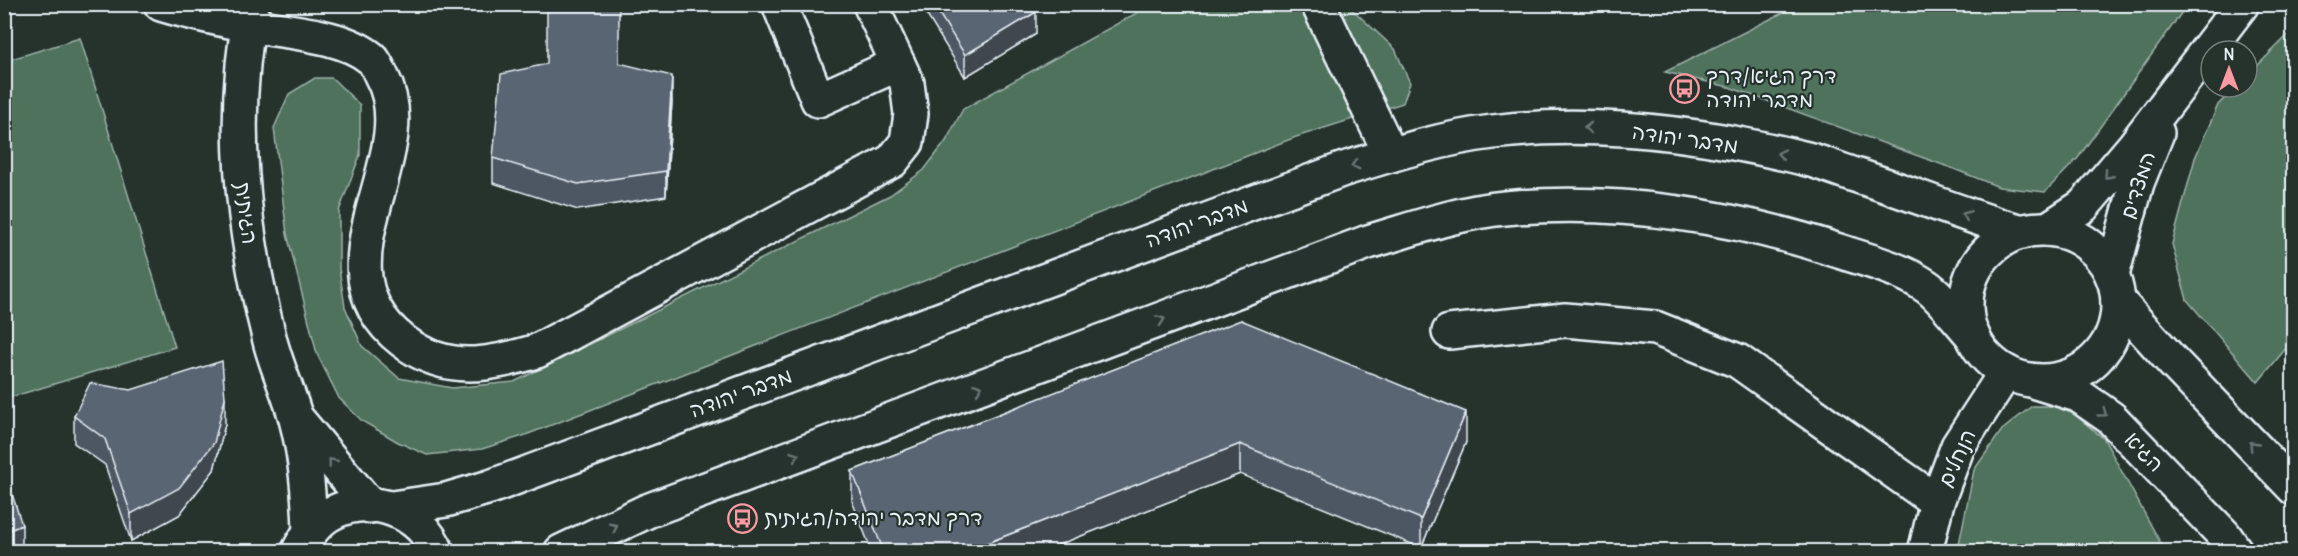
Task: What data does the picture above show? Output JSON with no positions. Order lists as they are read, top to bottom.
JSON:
{
  "streets": {
    "street": [
      "מדבר יהודה",
      "המצדים",
      "הגיתית",
      "הגיא",
      "הנחלים"
    ]
  },
  "crossings": [
    ["מדבר יהודה", "המצדים"],
    ["מדבר יהודה", "הגיתית"],
    ["מדבר יהודה", "הגיא"],
    ["מדבר יהודה", "הנחלים"],
    ["המצדים", "הגיא"],
    ["המצדים", "הנחלים"],
    ["הגיא", "הנחלים"]
  ],
  "one_way": ["המצדים"],
  "places": {
    "bus stop": ["דרך הגיא/דרך מדבר יהודה", "דרך מדבר יהודה/הגיתית"]
  },
  "north": "top"
}
